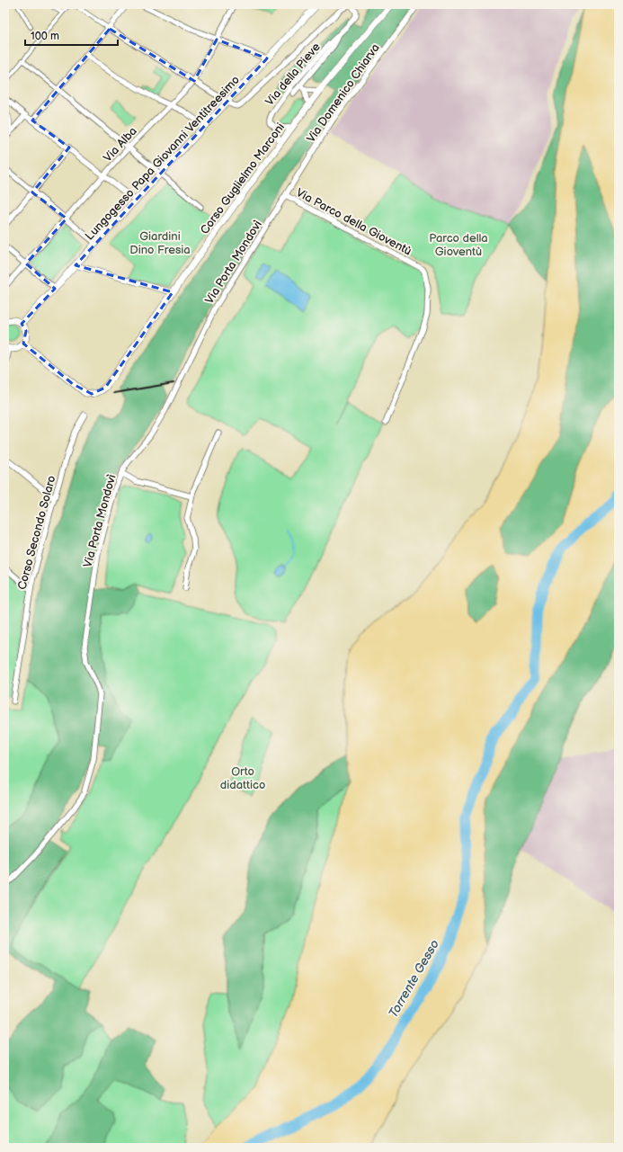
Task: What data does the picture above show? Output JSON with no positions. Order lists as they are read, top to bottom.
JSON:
{
  "streets": {
    "street": [
      "Via della Pieve",
      "Via Domenico Chiarva",
      "Via Alba",
      "Lungogesso Papa Giovanni Ventitreesimo",
      "Corso Guglielmo Marconi",
      "Via Parco della Gioventù",
      "Via Porta Mondovì",
      "Corso Secondo Solaro"
    ]
  },
  "crossings": [
    ["Via della Pieve", "Lungogesso Papa Giovanni Ventitreesimo"],
    ["Via della Pieve", "Corso Guglielmo Marconi"],
    ["Via Domenico Chiarva", "Via Parco della Gioventù"],
    ["Via Domenico Chiarva", "Via Porta Mondovì"],
    ["Via Parco della Gioventù", "Via Porta Mondovì"]
  ],
  "water": ["Torrente Gesso"],
  "parks": ["Giardini Dino Fresia", "Parco della Gioventù", "Orto didattico"],
  "scale_bar": "100 m"
}
